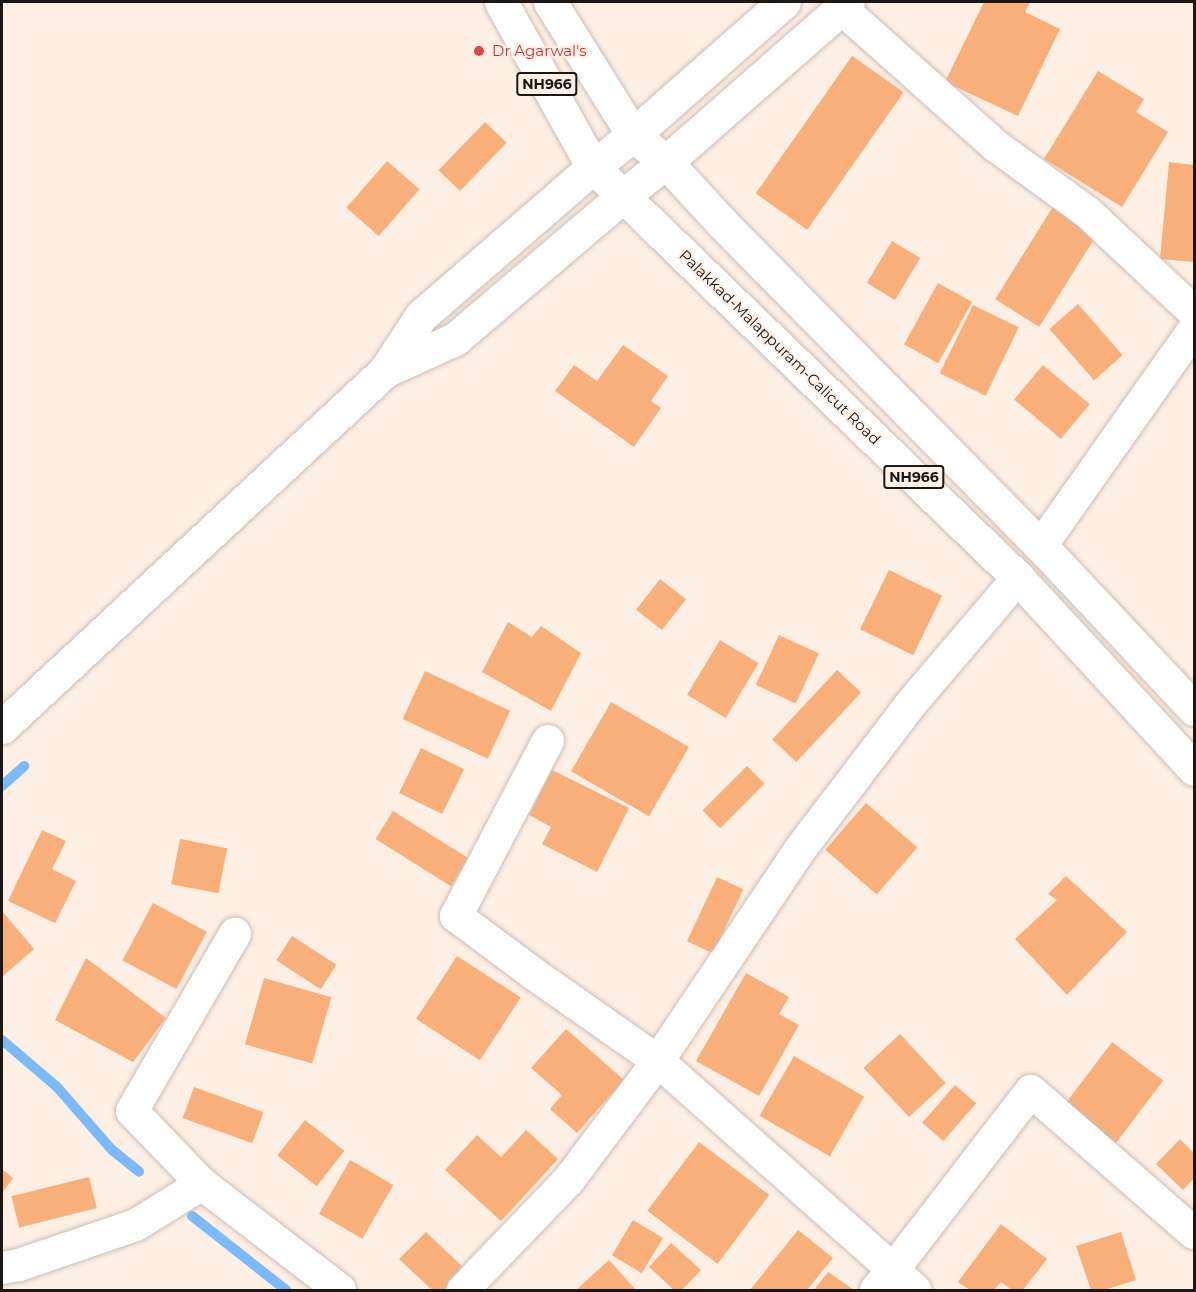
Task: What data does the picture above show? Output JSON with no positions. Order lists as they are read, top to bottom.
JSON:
{
  "streets": {
    "main road": ["NH966", "Palakkad-Malappuram-Calicut Road"]
  },
  "places": ["Dr Agarwal's"]
}
